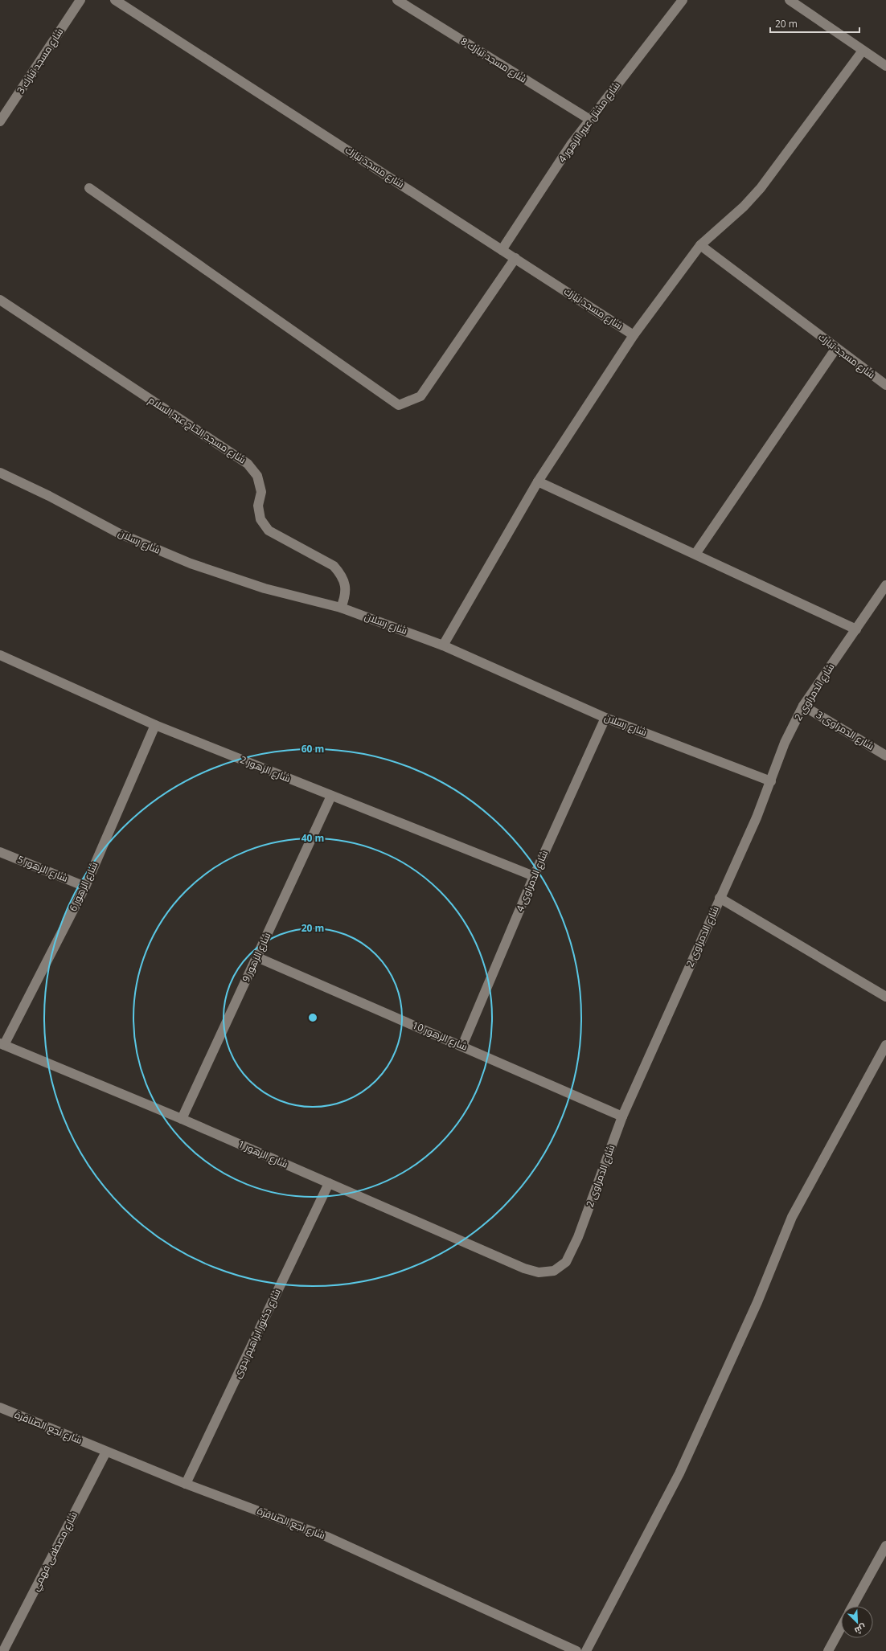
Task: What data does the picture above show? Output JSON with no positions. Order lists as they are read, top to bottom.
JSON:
{
  "streets": {
    "street": [
      "شارع مسجد تبارك 8",
      "شارع مسجد تبارك 3",
      "شارع مشتل عبير الزهور 4",
      "شارع مسجد تبارك",
      "شارع مسجد الحاج عبد السلام",
      "شارع رسلان",
      "شارع الدمراوى 2",
      "شارع الدمراوى 3",
      "شارع الزهور 2",
      "شارع الزهور 5",
      "شارع الدمراوى 4",
      "شارع الزهور 6",
      "شارع الزهور 9",
      "شارع الزهور 10",
      "شارع الزهور 1",
      "شارع دكتور ابراهيم بدوى",
      "شارع نجع الصناقرة",
      "شارع مصطفى فهمي"
    ]
  },
  "crossings": [
    ["شارع مسجد تبارك 8", "شارع مشتل عبير الزهور 4"],
    ["شارع مشتل عبير الزهور 4", "شارع مسجد تبارك"],
    ["شارع مسجد الحاج عبد السلام", "شارع رسلان"],
    ["شارع رسلان", "شارع الدمراوى 2"],
    ["شارع رسلان", "شارع الدمراوى 4"],
    ["شارع الدمراوى 2", "شارع الدمراوى 3"],
    ["شارع الدمراوى 2", "شارع الزهور 10"],
    ["شارع الدمراوى 2", "شارع الزهور 1"],
    ["شارع الزهور 2", "شارع الدمراوى 4"],
    ["شارع الزهور 2", "شارع الزهور 6"],
    ["شارع الزهور 2", "شارع الزهور 9"],
    ["شارع الزهور 5", "شارع الزهور 6"],
    ["شارع الدمراوى 4", "شارع الزهور 10"],
    ["شارع الزهور 6", "شارع الزهور 1"],
    ["شارع الزهور 9", "شارع الزهور 10"],
    ["شارع الزهور 9", "شارع الزهور 1"],
    ["شارع الزهور 1", "شارع دكتور ابراهيم بدوى"],
    ["شارع دكتور ابراهيم بدوى", "شارع نجع الصناقرة"],
    ["شارع نجع الصناقرة", "شارع مصطفى فهمي"]
  ],
  "scale_bar": "20 m",
  "north": "bottom right",
  "rings": ["60 m", "40 m", "20 m"]
}
